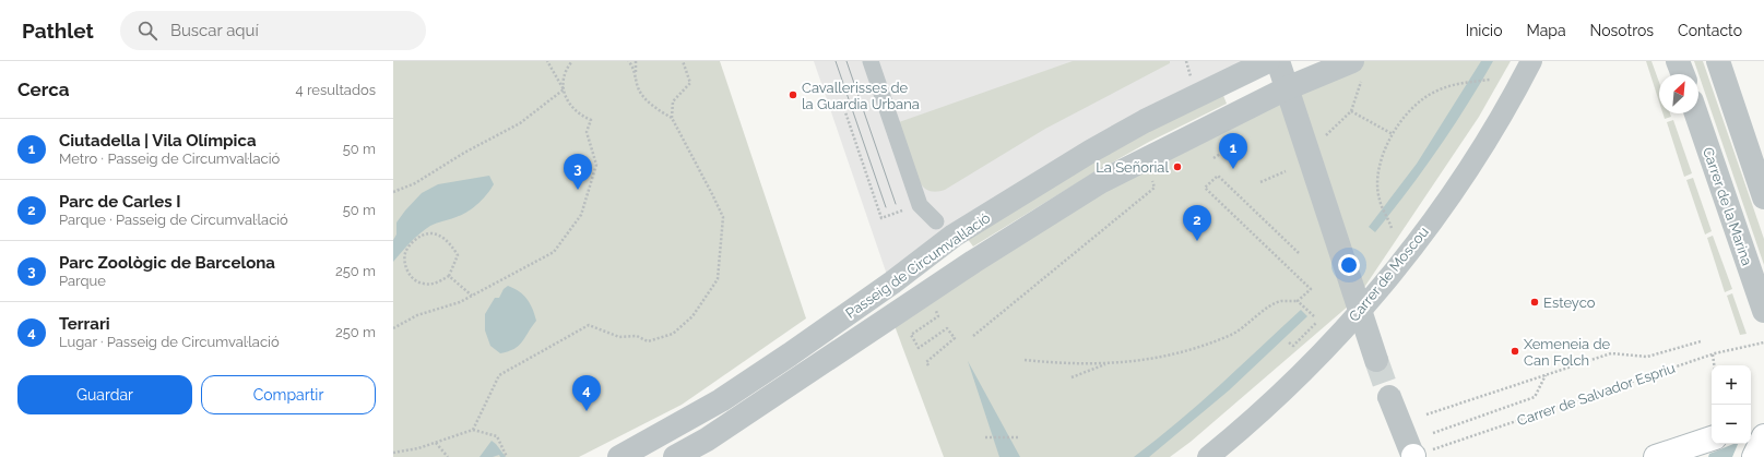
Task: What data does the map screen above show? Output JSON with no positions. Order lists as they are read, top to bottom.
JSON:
{
  "streets": {
    "street": ["Carrer de la Marina", "Passeig de Circumval·lació", "Carrer de Moscou"],
    "path": ["Carrer de Salvador Espriu"]
  },
  "places": [
    "Cavallerisses de la Guardia Urbana",
    "La Señorial",
    "Esteyco",
    "Xemeneia de Can Folch"
  ],
  "north": "top right",
  "page": {
    "header": "Pathlet",
    "search": "Buscar aquí",
    "nav": [
      "Inicio",
      "Mapa",
      "Nosotros",
      "Contacto"
    ],
    "heading": ["Cerca", "4 resultados"],
    "list": [
      {
        "mark": "1",
        "name": "Ciutadella | Vila Olímpica",
        "note": "Metro · Passeig de Circumval·lació",
        "value": "50 m"
      },
      {
        "mark": "2",
        "name": "Parc de Carles I",
        "note": "Parque · Passeig de Circumval·lació",
        "value": "50 m"
      },
      {
        "mark": "3",
        "name": "Parc Zoològic de Barcelona",
        "note": "Parque",
        "value": "250 m"
      },
      {
        "mark": "4",
        "name": "Terrari",
        "note": "Lugar · Passeig de Circumval·lació",
        "value": "250 m"
      }
    ],
    "pins": [
      "1",
      "3",
      "2",
      "4"
    ],
    "buttons": ["Guardar", "Compartir"],
    "map_buttons": ["+", "−"]
  }
}
